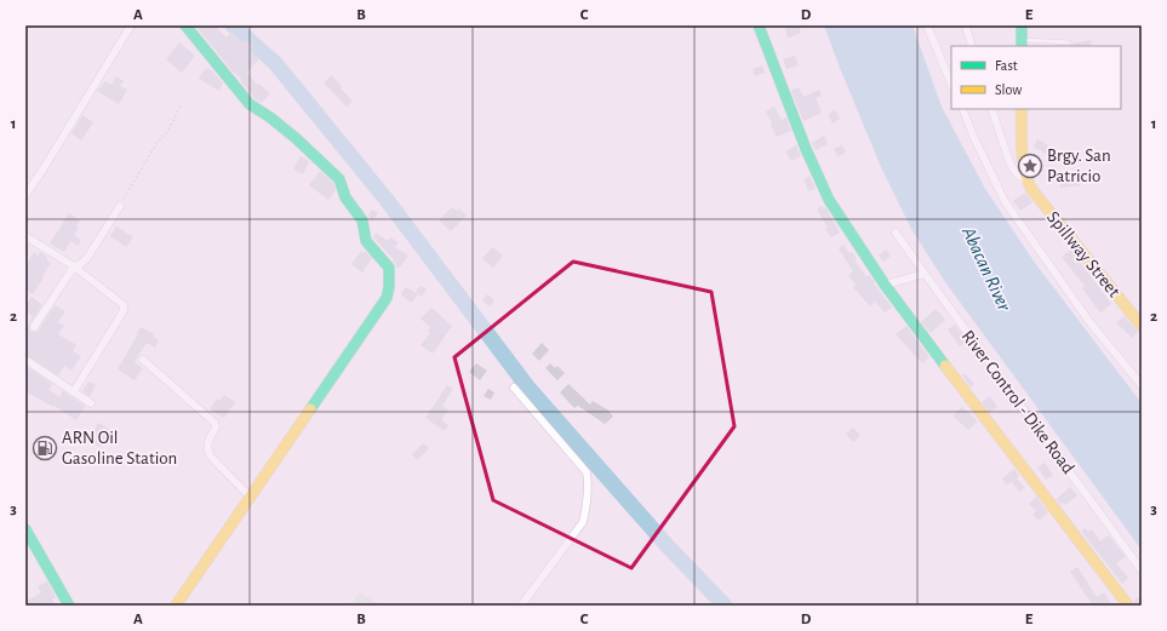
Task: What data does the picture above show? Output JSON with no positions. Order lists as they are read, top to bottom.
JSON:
{
  "streets": {
    "street": ["Spillway Street", "River Control - Dike Road"]
  },
  "water": ["Abacan River"],
  "places": {
    "place": ["Brgy. San Patricio"],
    "fuel station": ["ARN Oil Gasoline Station"]
  },
  "legend": ["Fast", "Slow"],
  "grid": {
    "columns": [
      "A",
      "B",
      "C",
      "D",
      "E"
    ],
    "rows": ["1", "2", "3"]
  }
}
